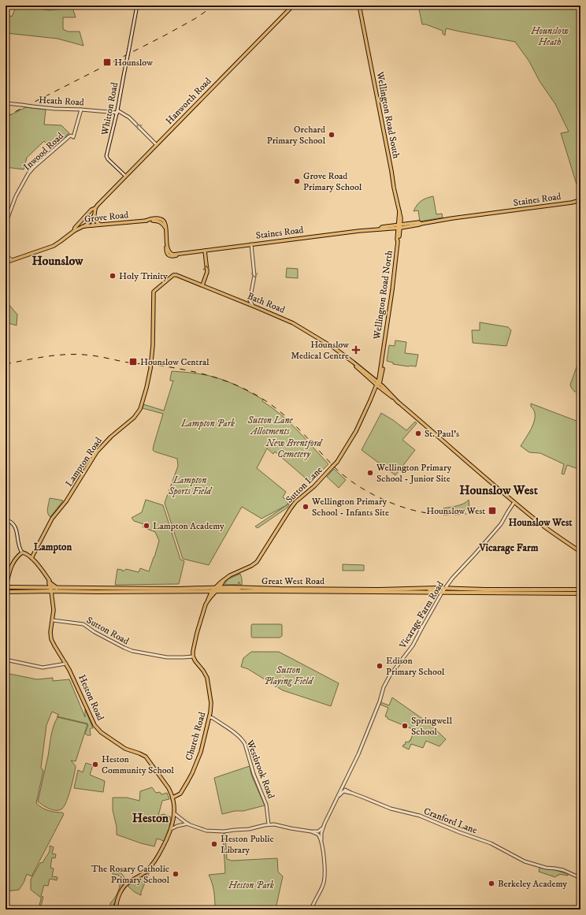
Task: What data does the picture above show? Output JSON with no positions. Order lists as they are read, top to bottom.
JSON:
{
  "streets": {
    "highway": ["Great West Road"],
    "main road": [
      "Hanworth Road",
      "Wellington Road South",
      "Staines Road",
      "Grove Road",
      "Wellington Road North",
      "Bath Road",
      "Lampton Road",
      "Sutton Lane",
      "Heston Road",
      "Church Road"
    ],
    "street": [
      "Heath Road",
      "Whitton Road",
      "Inwood Road",
      "Vicarage Farm Road",
      "Sutton Road",
      "Westbrook Road",
      "Cranford Lane"
    ]
  },
  "crossings": [
    ["Heath Road", "Whitton Road"],
    ["Heath Road", "Inwood Road"],
    ["Hanworth Road", "Whitton Road"],
    ["Hanworth Road", "Grove Road"],
    ["Wellington Road South", "Staines Road"],
    ["Wellington Road South", "Wellington Road North"],
    ["Staines Road", "Grove Road"],
    ["Staines Road", "Wellington Road North"],
    ["Wellington Road North", "Bath Road"],
    ["Wellington Road North", "Sutton Lane"],
    ["Bath Road", "Lampton Road"],
    ["Bath Road", "Sutton Lane"],
    ["Bath Road", "Vicarage Farm Road"],
    ["Sutton Lane", "Great West Road"],
    ["Great West Road", "Vicarage Farm Road"],
    ["Great West Road", "Heston Road"],
    ["Vicarage Farm Road", "Cranford Lane"],
    ["Sutton Road", "Heston Road"],
    ["Sutton Road", "Church Road"],
    ["Heston Road", "Church Road"],
    ["Church Road", "Westbrook Road"]
  ],
  "districts": [
    "Hounslow",
    "Hounslow West",
    "Hounslow West",
    "Lampton",
    "Vicarage Farm",
    "Heston"
  ],
  "parks": [
    "Hounslow Heath",
    "Sutton Lane Allotments",
    "Lampton Park",
    "New Brentford Cemetery",
    "Lampton Sports Field",
    "Sutton Playing Field",
    "Heston Park"
  ],
  "places": {
    "transit": ["Hounslow", "Hounslow Central", "Hounslow West"],
    "other": [
      "Orchard Primary School",
      "Grove Road Primary School",
      "Holy Trinity",
      "St. Paul's",
      "Wellington Primary School - Junior Site",
      "Wellington Primary School - Infants Site",
      "Lampton Academy",
      "Edison Primary School",
      "Springwell School",
      "Heston Community School",
      "Heston Public Library",
      "The Rosary Catholic Primary School",
      "Berkeley Academy"
    ],
    "health": ["Hounslow Medical Centre"]
  }
}
